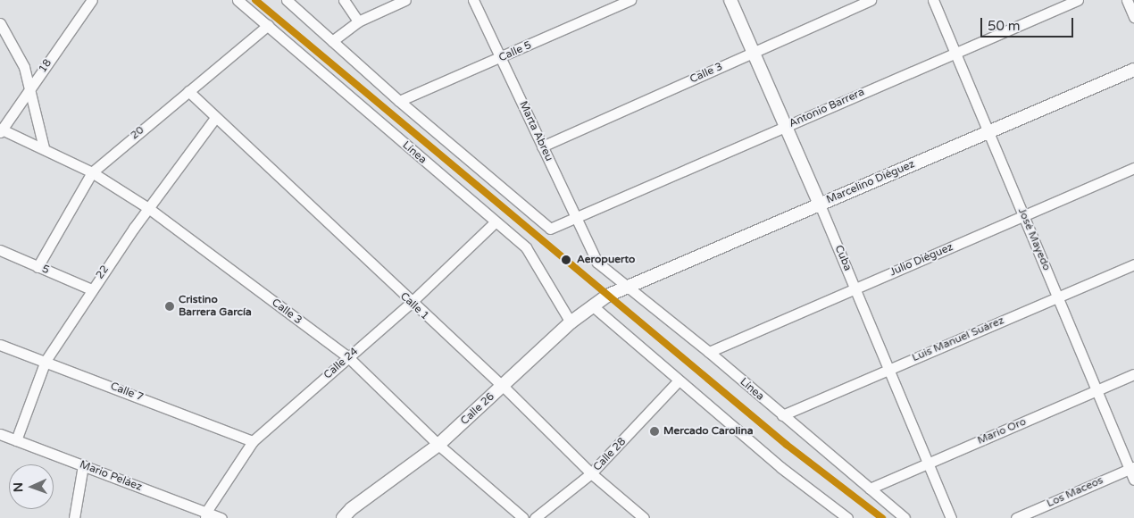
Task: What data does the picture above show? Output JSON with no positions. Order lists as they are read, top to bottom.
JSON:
{
  "streets": {
    "street": [
      "Calle 5",
      "18",
      "Calle 3",
      "Antonio Barrera",
      "Marta Abreu",
      "20",
      "Línea",
      "Marcelino Diéguez",
      "José Mayedo",
      "Cuba",
      "Julio Diéguez",
      "5",
      "22",
      "Calle 1",
      "Luis Manuel Suárez",
      "Calle 24",
      "Calle 7",
      "Calle 26",
      "Mario Oro",
      "Calle 28",
      "Mario Peláez",
      "Los Maceos"
    ]
  },
  "crossings": [
    ["Calle 5", "Marta Abreu"],
    ["18", "Calle 3"],
    ["Calle 3", "Marta Abreu"],
    ["Calle 3", "20"],
    ["Calle 3", "Cuba"],
    ["Calle 3", "22"],
    ["Calle 3", "Calle 24"],
    ["Calle 3", "Calle 26"],
    ["Antonio Barrera", "Marta Abreu"],
    ["Antonio Barrera", "José Mayedo"],
    ["Antonio Barrera", "Cuba"],
    ["Marta Abreu", "Línea"],
    ["20", "Línea"],
    ["20", "5"],
    ["20", "Calle 1"],
    ["Línea", "Marcelino Diéguez"],
    ["Línea", "Julio Diéguez"],
    ["Línea", "Luis Manuel Suárez"],
    ["Línea", "Calle 24"],
    ["Línea", "Calle 26"],
    ["Línea", "Mario Oro"],
    ["Marcelino Diéguez", "José Mayedo"],
    ["Marcelino Diéguez", "Cuba"],
    ["Marcelino Diéguez", "Calle 26"],
    ["José Mayedo", "Julio Diéguez"],
    ["José Mayedo", "Luis Manuel Suárez"],
    ["José Mayedo", "Mario Oro"],
    ["José Mayedo", "Los Maceos"],
    ["Cuba", "Julio Diéguez"],
    ["Cuba", "Luis Manuel Suárez"],
    ["Cuba", "Mario Oro"],
    ["5", "22"],
    ["22", "Calle 1"],
    ["22", "Calle 7"],
    ["22", "Mario Peláez"],
    ["Calle 1", "Calle 24"],
    ["Calle 1", "Calle 26"],
    ["Calle 1", "Calle 28"],
    ["Calle 24", "Calle 7"],
    ["Calle 24", "Mario Peláez"]
  ],
  "places": ["Aeropuerto", "Cristino Barrera García", "Mercado Carolina"],
  "scale_bar": "50 m",
  "north": "left"
}
